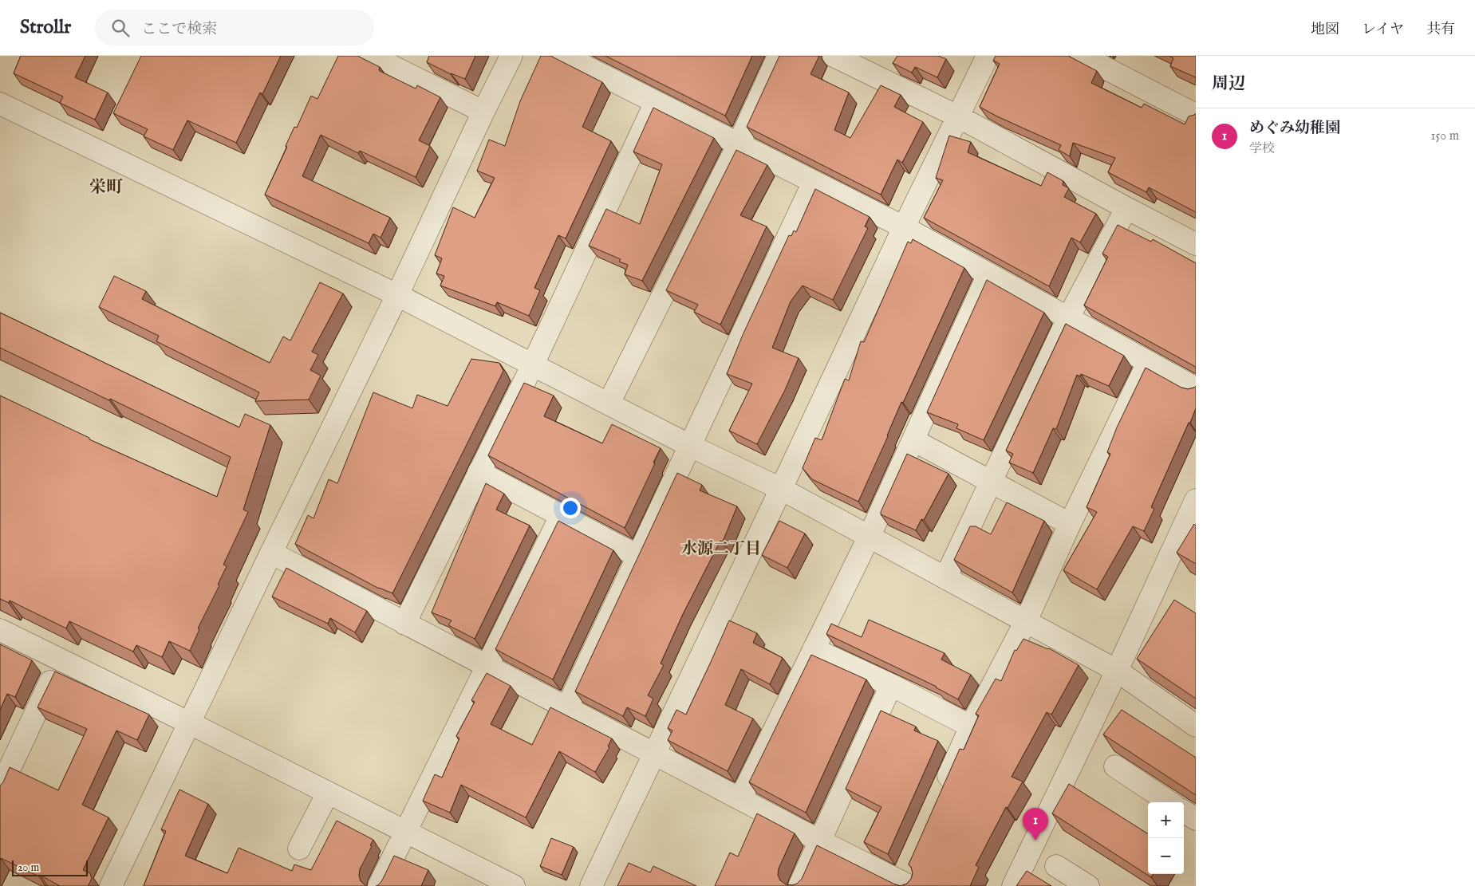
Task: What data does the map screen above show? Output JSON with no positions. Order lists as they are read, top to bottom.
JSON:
{
  "districts": ["栄町", "水源二丁目"],
  "scale_bar": "20 m",
  "page": {
    "header": "Strollr",
    "search": "ここで検索",
    "nav": ["地図", "レイヤ", "共有"],
    "heading": "周辺",
    "list": [
      {
        "mark": "1",
        "name": "めぐみ幼稚園",
        "note": "学校",
        "value": "150 m"
      }
    ],
    "map_buttons": ["+", "−"],
    "pins": "1",
    "scale": "20 m"
  }
}
